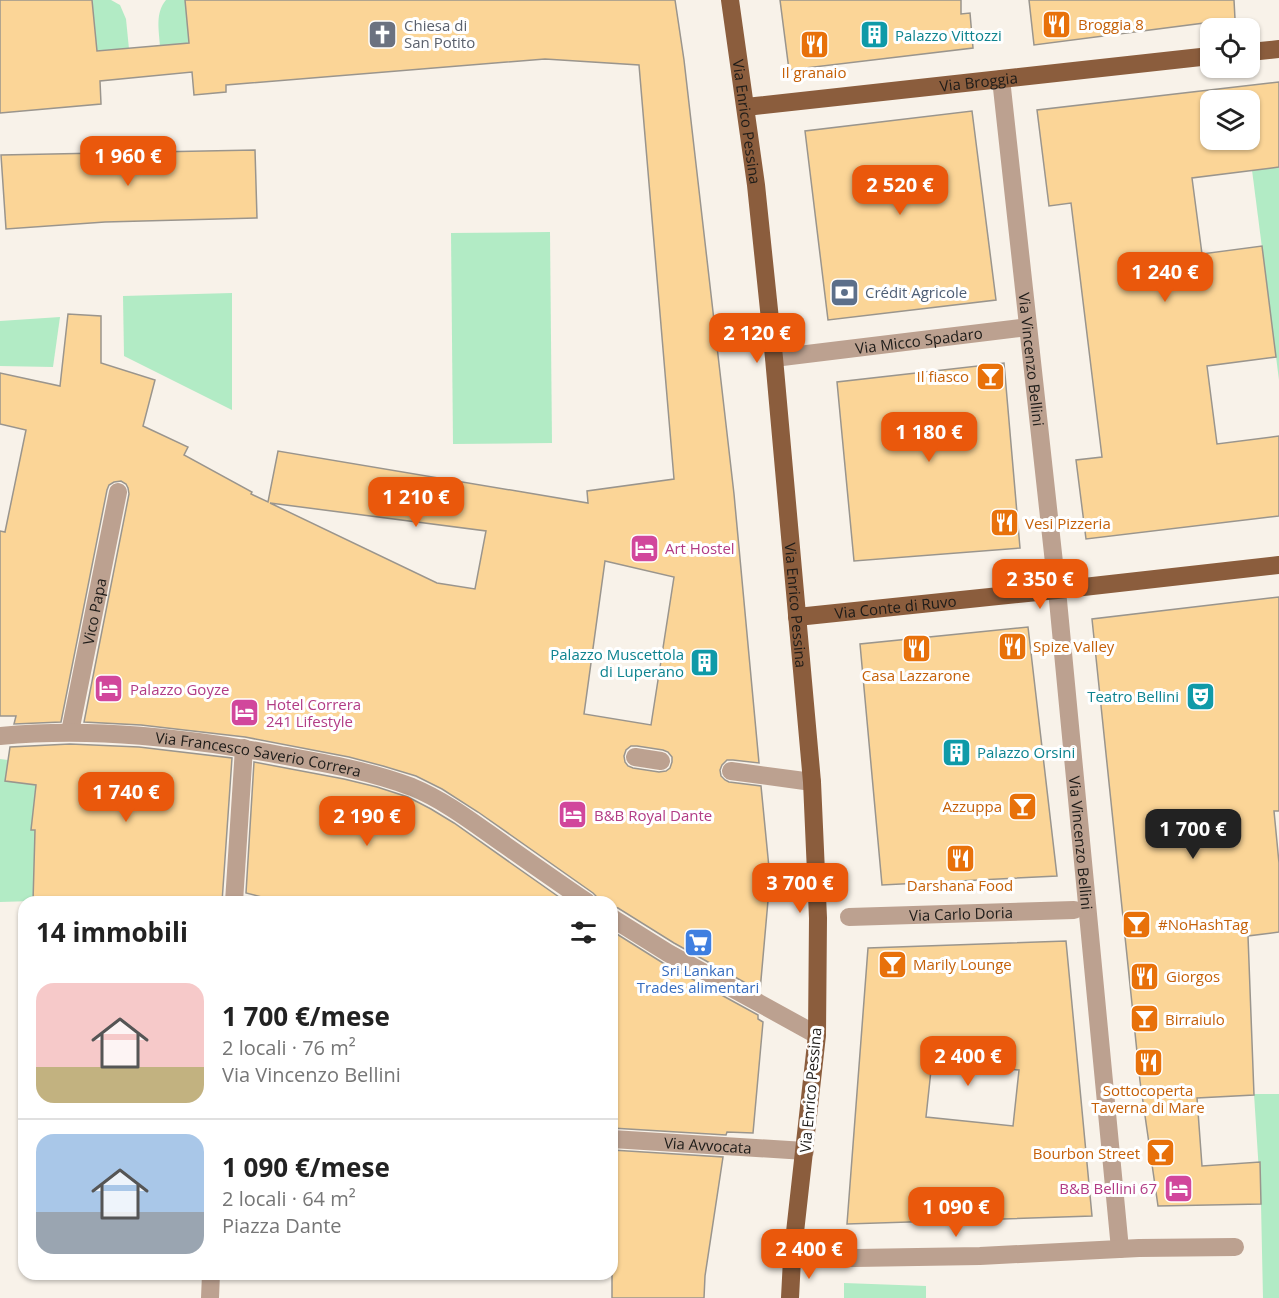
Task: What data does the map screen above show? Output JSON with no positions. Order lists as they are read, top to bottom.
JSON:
{
  "streets": {
    "main road": ["Via Broggia", "Via Enrico Pessina", "Via Conte di Ruvo"],
    "street": [
      "Via Micco Spadaro",
      "Via Vincenzo Bellini",
      "Vico Papa",
      "Via Francesco Saverio Correra",
      "Via Carlo Doria",
      "Via Avvocata"
    ]
  },
  "crossings": [
    ["Via Broggia", "Via Enrico Pessina"],
    ["Via Broggia", "Via Vincenzo Bellini"],
    ["Via Enrico Pessina", "Via Micco Spadaro"],
    ["Via Enrico Pessina", "Via Conte di Ruvo"],
    ["Via Enrico Pessina", "Via Avvocata"],
    ["Via Micco Spadaro", "Via Vincenzo Bellini"],
    ["Via Vincenzo Bellini", "Via Conte di Ruvo"],
    ["Vico Papa", "Via Francesco Saverio Correra"]
  ],
  "places": {
    "restaurant": [
      "Broggia 8",
      "Il granaio",
      "Vesi Pizzeria",
      "Spize Valley",
      "Casa Lazzarone",
      "Darshana Food",
      "Giorgos",
      "Sottocoperta Taverna di Mare"
    ],
    "church": ["Chiesa di San Potito"],
    "building": ["Palazzo Vittozzi", "Palazzo Muscettola di Luperano", "Palazzo Orsini"],
    "bank": ["Crédit Agricole"],
    "bar": [
      "Il fiasco",
      "Azzuppa",
      "#NoHashTag",
      "Marily Lounge",
      "Birraiulo",
      "Bourbon Street"
    ],
    "hotel": [
      "Art Hostel",
      "Palazzo Goyze",
      "Hotel Correra 241 Lifestyle",
      "B&B Royal Dante",
      "B&B Bellini 67"
    ],
    "theatre": ["Teatro Bellini"],
    "supermarket": ["Sri Lankan Trades alimentari"]
  },
  "page": {
    "price": [
      "1 960 €",
      "2 520 €",
      "1 240 €",
      "2 120 €",
      "1 180 €",
      "1 210 €",
      "2 350 €",
      "1 740 €",
      "2 190 €",
      "1 700 €",
      "3 700 €",
      "2 400 €",
      "1 090 €",
      "2 400 €"
    ],
    "heading": "14 immobili",
    "list": [
      {
        "name": "1 700 €/mese",
        "note": "2 locali · 76 m² · Via Vincenzo Bellini"
      },
      {
        "name": "1 090 €/mese",
        "note": "2 locali · 64 m² · Piazza Dante"
      }
    ]
  }
}
